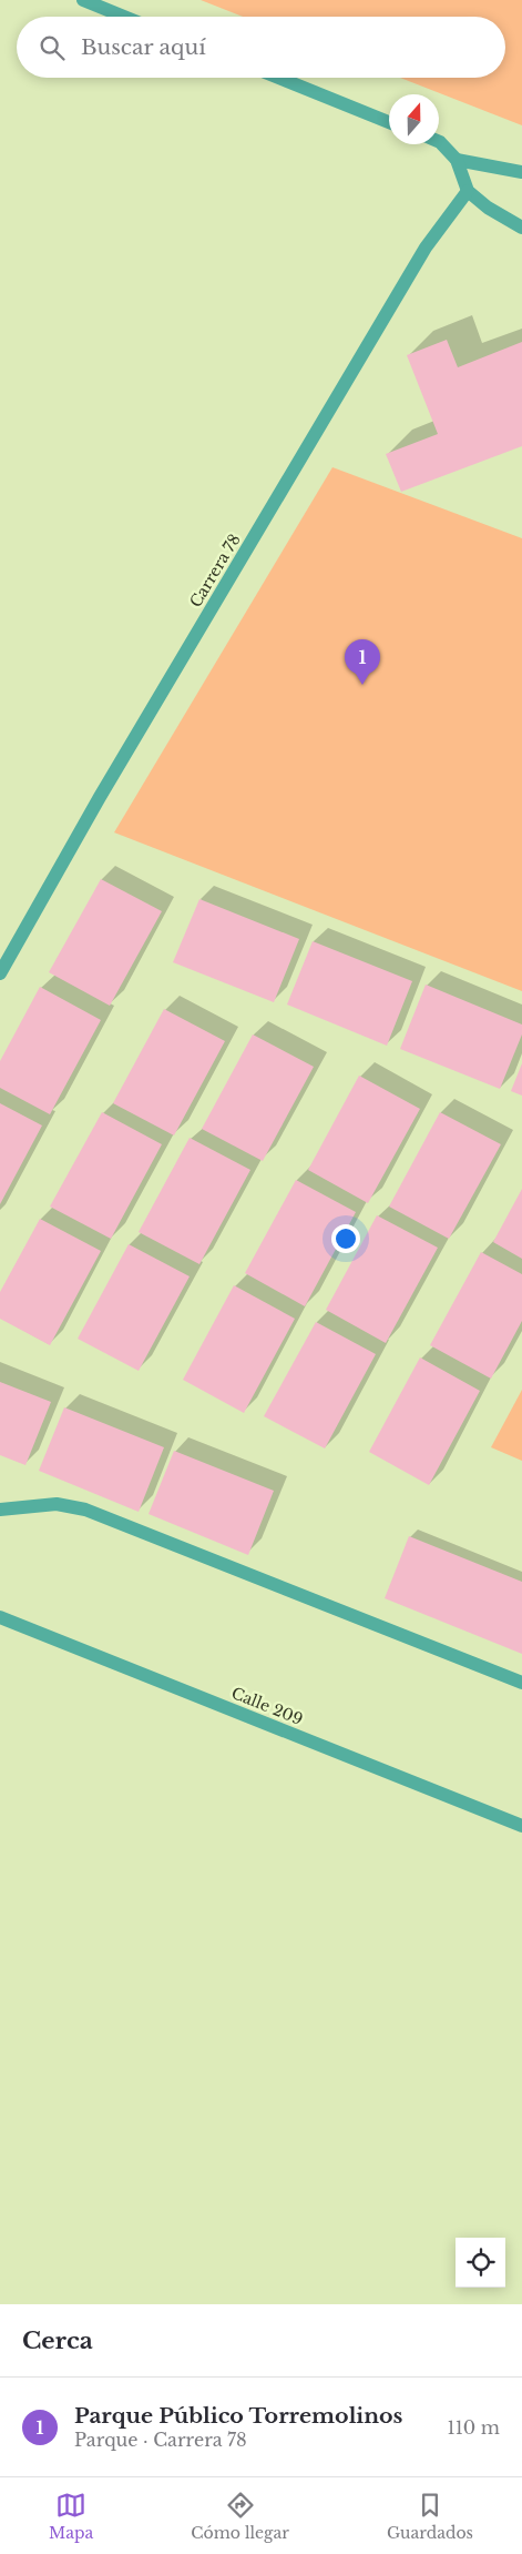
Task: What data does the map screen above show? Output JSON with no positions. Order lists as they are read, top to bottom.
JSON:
{
  "streets": {
    "street": ["Carrera 78", "Calle 209"]
  },
  "north": "top",
  "page": {
    "search": "Buscar aquí",
    "pins": "1",
    "heading": "Cerca",
    "list": [
      {
        "mark": "1",
        "name": "Parque Público Torremolinos",
        "note": "Parque · Carrera 78",
        "value": "110 m"
      }
    ],
    "nav": ["Mapa", "Cómo llegar", "Guardados"]
  }
}
